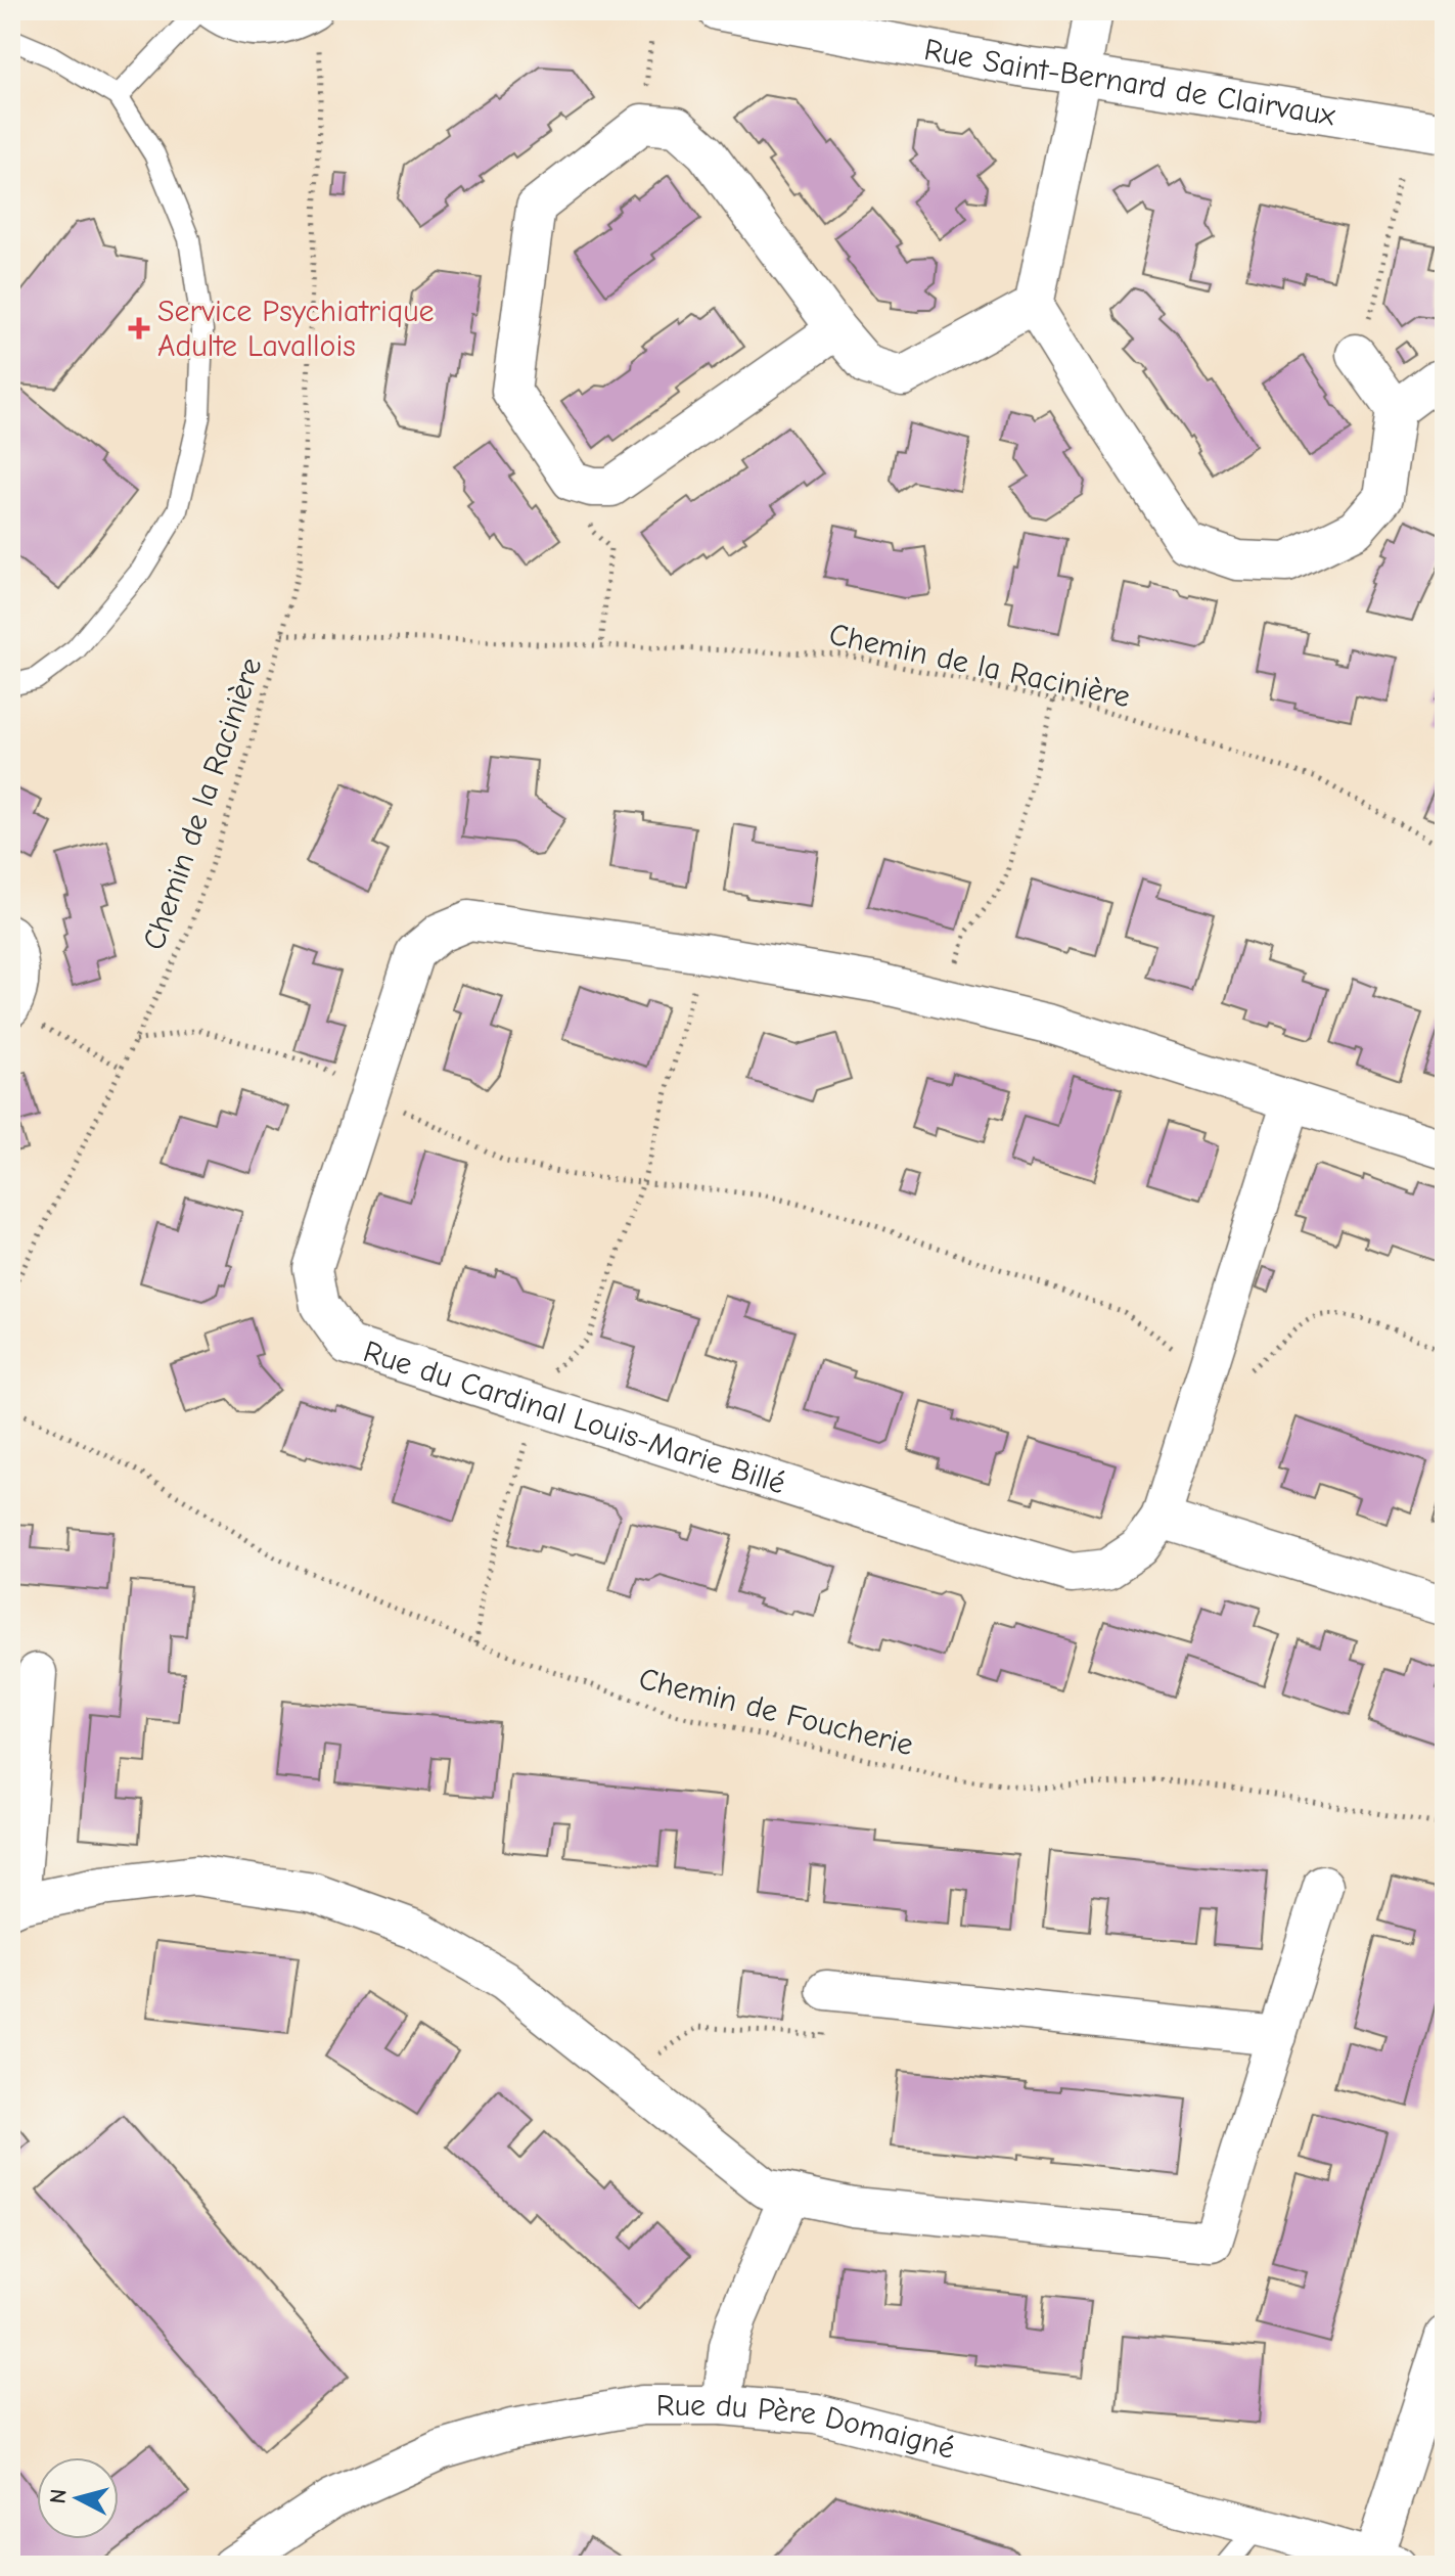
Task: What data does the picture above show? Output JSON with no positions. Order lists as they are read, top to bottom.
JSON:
{
  "streets": {
    "street": ["Rue Saint-Bernard de Clairvaux", "Rue du Cardinal Louis-Marie Billé", "Rue du Père Domaigné"],
    "path": ["Chemin de la Racinière", "Chemin de Foucherie"]
  },
  "places": {
    "health": ["Service Psychiatrique Adulte Lavallois"]
  },
  "north": "left"
}
